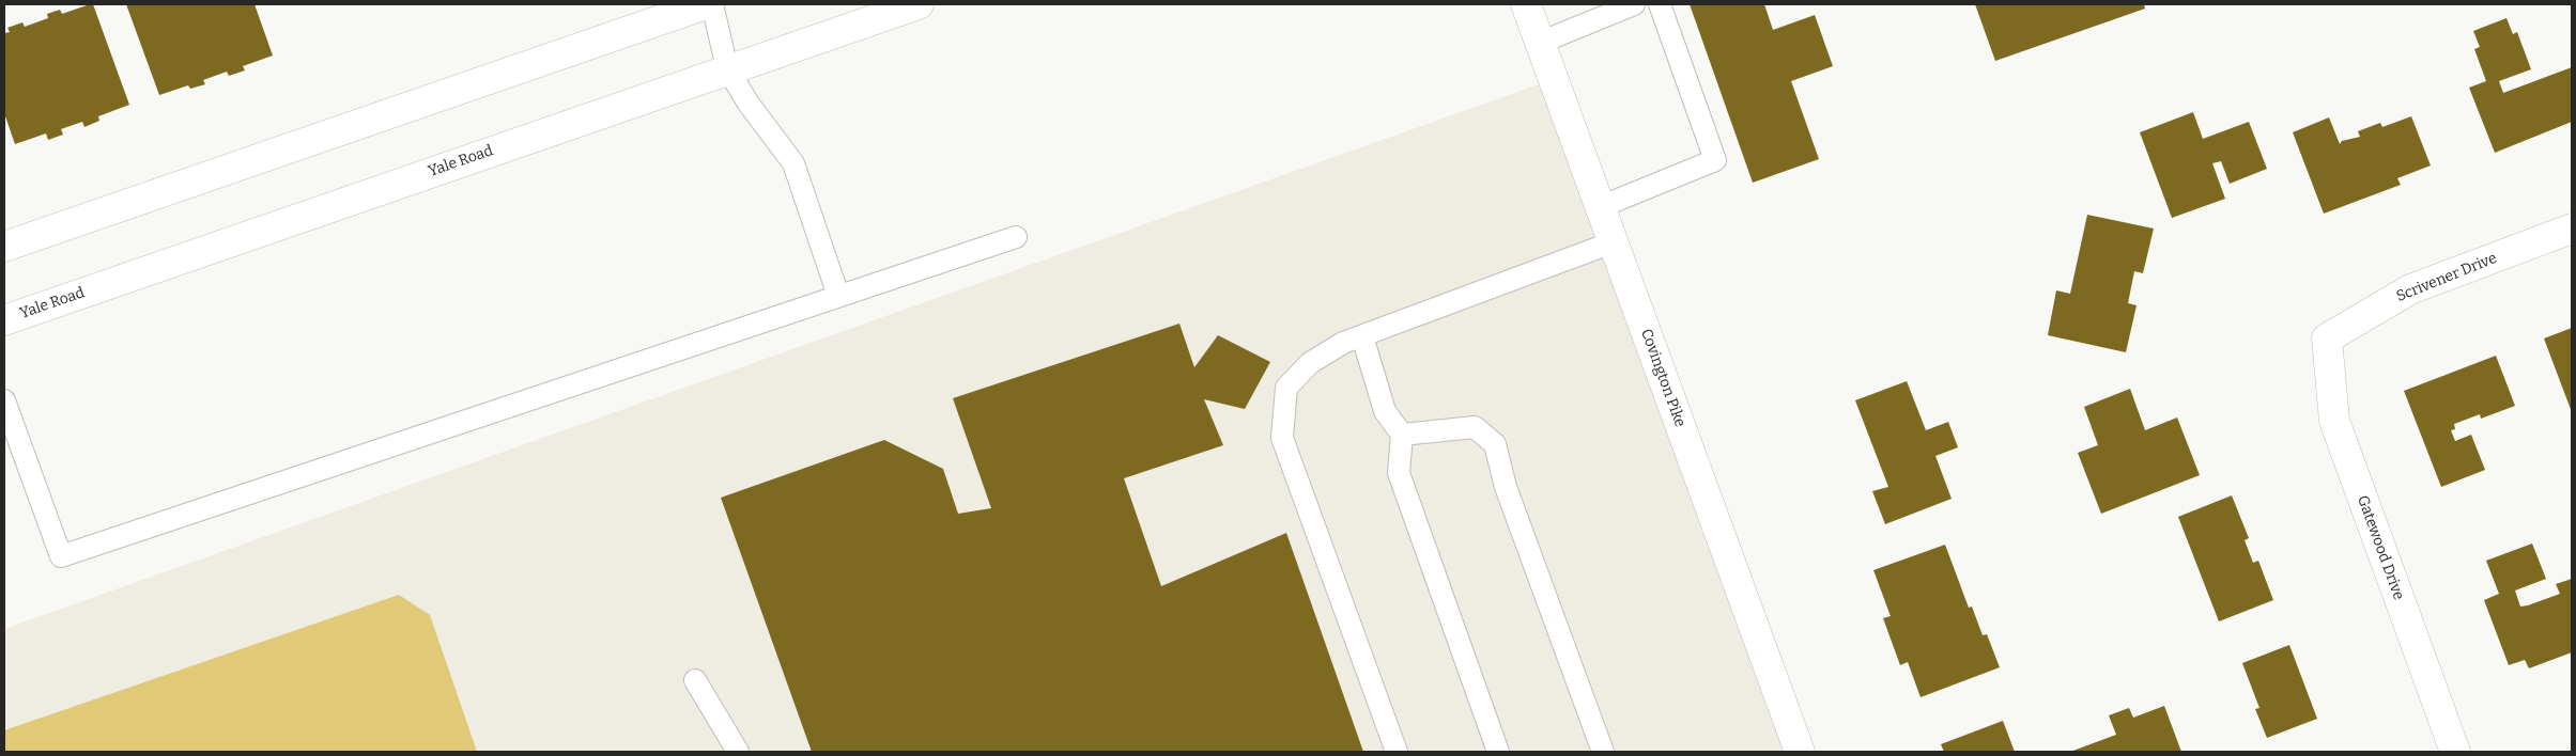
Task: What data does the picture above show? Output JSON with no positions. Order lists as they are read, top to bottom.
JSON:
{
  "streets": {
    "main road": [
      "Yale Road",
      "Scrivener Drive",
      "Covington Pike",
      "Gatewood Drive"
    ]
  },
  "crossings": [
    ["Scrivener Drive", "Gatewood Drive"]
  ]
}
